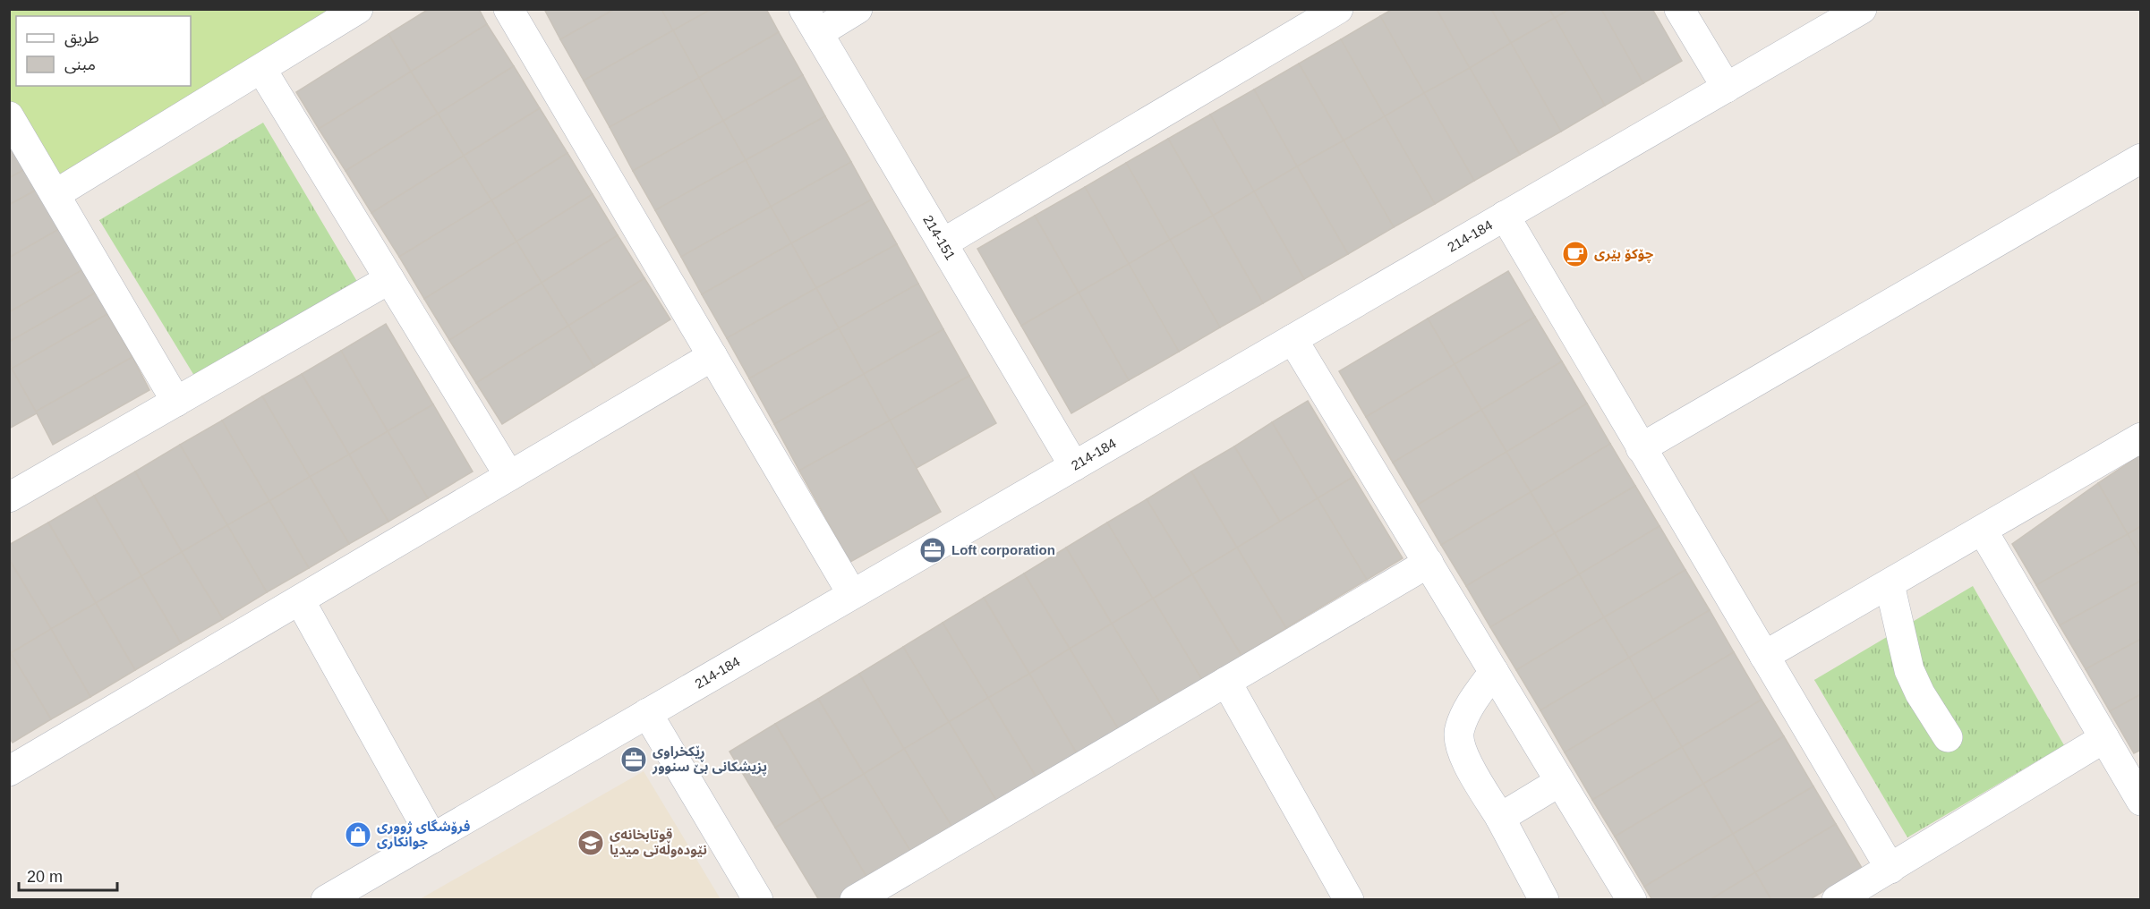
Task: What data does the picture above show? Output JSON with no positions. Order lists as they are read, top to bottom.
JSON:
{
  "streets": {
    "street": ["214-184", "214-151"]
  },
  "crossings": [
    ["214-184", "214-151"]
  ],
  "places": {
    "cafe": ["چۆکۆ بێری"],
    "office": ["Loft corporation", "ڕێکخراوی پزیشکانی بێ سنوور"],
    "shop": ["فرۆشگای ژووری جوانکاری"],
    "school or university": ["قوتابخانەی نێودەوڵەتی میدیا"]
  },
  "legend": ["طريق", "مبنى"],
  "scale_bar": "20 m"
}
